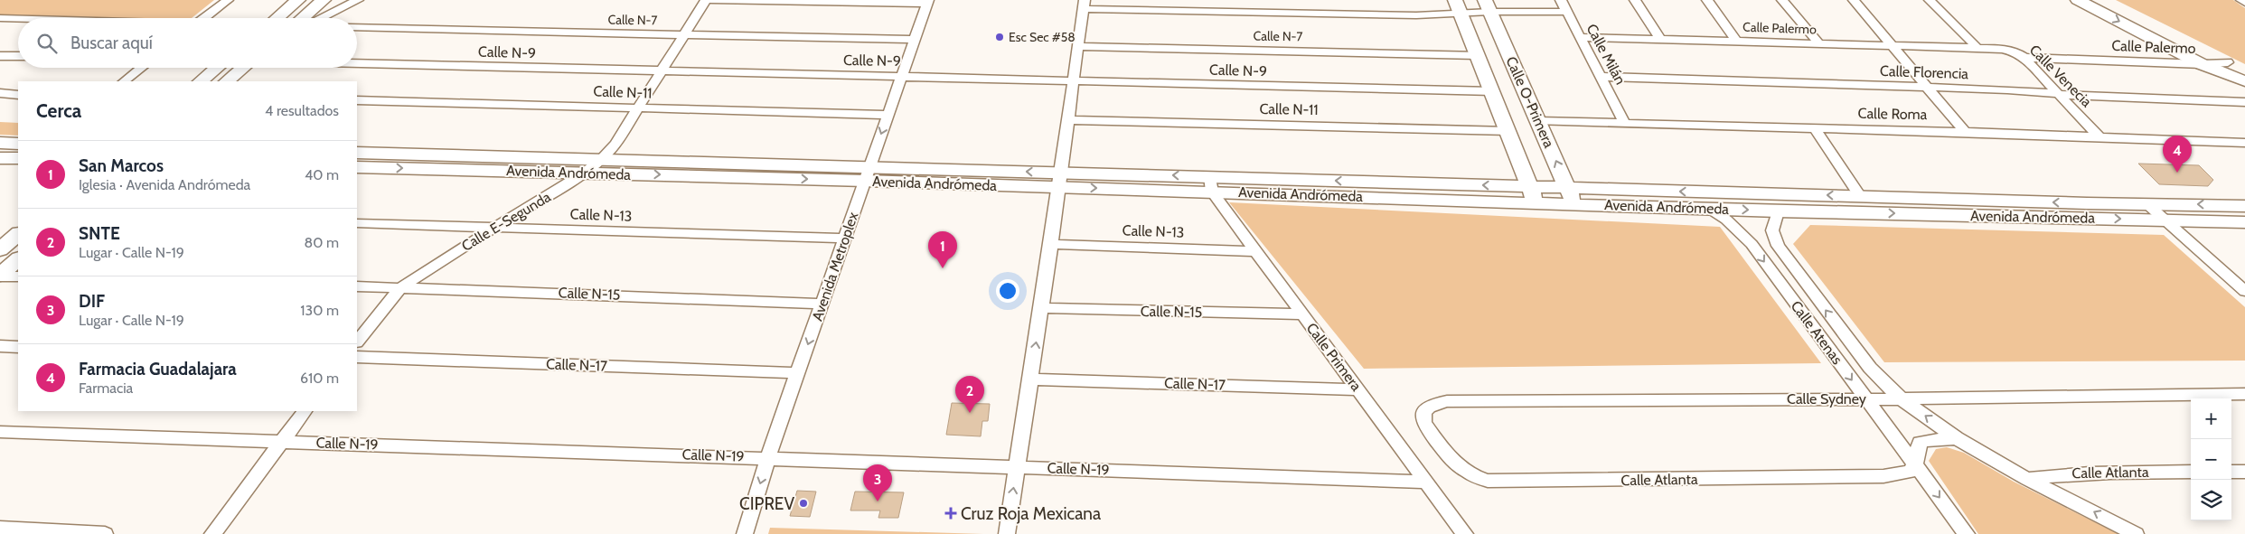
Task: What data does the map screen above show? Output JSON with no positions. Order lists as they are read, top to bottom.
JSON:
{
  "streets": {
    "street": [
      "Calle N-7",
      "Calle Palermo",
      "Calle N-9",
      "Calle Milán",
      "Calle Florencia",
      "Calle Venecia",
      "Calle N-11",
      "Calle O-Primera",
      "Calle Roma",
      "Avenida Andrómeda",
      "Calle N-13",
      "Calle E-Segunda",
      "Avenida Metroplex",
      "Calle N-15",
      "Calle Atenas",
      "Calle Primera",
      "Calle N-17",
      "Calle Sydney",
      "Calle N-19",
      "Calle Atlanta"
    ]
  },
  "crossings": [
    ["Calle N-7", "Calle O-Primera"],
    ["Calle N-7", "Calle E-Segunda"],
    ["Calle N-7", "Avenida Metroplex"],
    ["Calle Palermo", "Calle Milán"],
    ["Calle Palermo", "Calle Venecia"],
    ["Calle N-9", "Calle O-Primera"],
    ["Calle N-9", "Calle E-Segunda"],
    ["Calle N-9", "Avenida Metroplex"],
    ["Calle Milán", "Calle Florencia"],
    ["Calle Milán", "Calle Roma"],
    ["Calle Florencia", "Calle Venecia"],
    ["Calle Venecia", "Calle Roma"],
    ["Calle N-11", "Calle O-Primera"],
    ["Calle N-11", "Calle E-Segunda"],
    ["Calle N-11", "Avenida Metroplex"],
    ["Calle O-Primera", "Calle Roma"],
    ["Calle O-Primera", "Avenida Andrómeda"],
    ["Avenida Andrómeda", "Calle E-Segunda"],
    ["Avenida Andrómeda", "Avenida Metroplex"],
    ["Avenida Andrómeda", "Calle Atenas"],
    ["Avenida Andrómeda", "Calle Primera"],
    ["Calle N-13", "Calle E-Segunda"],
    ["Calle N-13", "Avenida Metroplex"],
    ["Calle N-13", "Calle Primera"],
    ["Calle E-Segunda", "Calle N-15"],
    ["Avenida Metroplex", "Calle N-15"],
    ["Avenida Metroplex", "Calle N-17"],
    ["Avenida Metroplex", "Calle N-19"],
    ["Calle N-15", "Calle Primera"],
    ["Calle Atenas", "Calle Sydney"],
    ["Calle Atenas", "Calle Atlanta"],
    ["Calle Primera", "Calle N-17"],
    ["Calle Primera", "Calle N-19"],
    ["Calle Sydney", "Calle Atlanta"]
  ],
  "one_way": ["Avenida Metroplex"],
  "places": {
    "other": ["Esc Sec #58", "CIPREV"],
    "health": ["Cruz Roja Mexicana"]
  },
  "page": {
    "search": "Buscar aquí",
    "heading": ["Cerca", "4 resultados"],
    "pins": [
      "4",
      "1",
      "2",
      "3"
    ],
    "list": [
      {
        "mark": "1",
        "name": "San Marcos",
        "note": "Iglesia · Avenida Andrómeda",
        "value": "40 m"
      },
      {
        "mark": "2",
        "name": "SNTE",
        "note": "Lugar · Calle N-19",
        "value": "80 m"
      },
      {
        "mark": "3",
        "name": "DIF",
        "note": "Lugar · Calle N-19",
        "value": "130 m"
      },
      {
        "mark": "4",
        "name": "Farmacia Guadalajara",
        "note": "Farmacia",
        "value": "610 m"
      }
    ],
    "map_buttons": ["+", "−"]
  }
}
